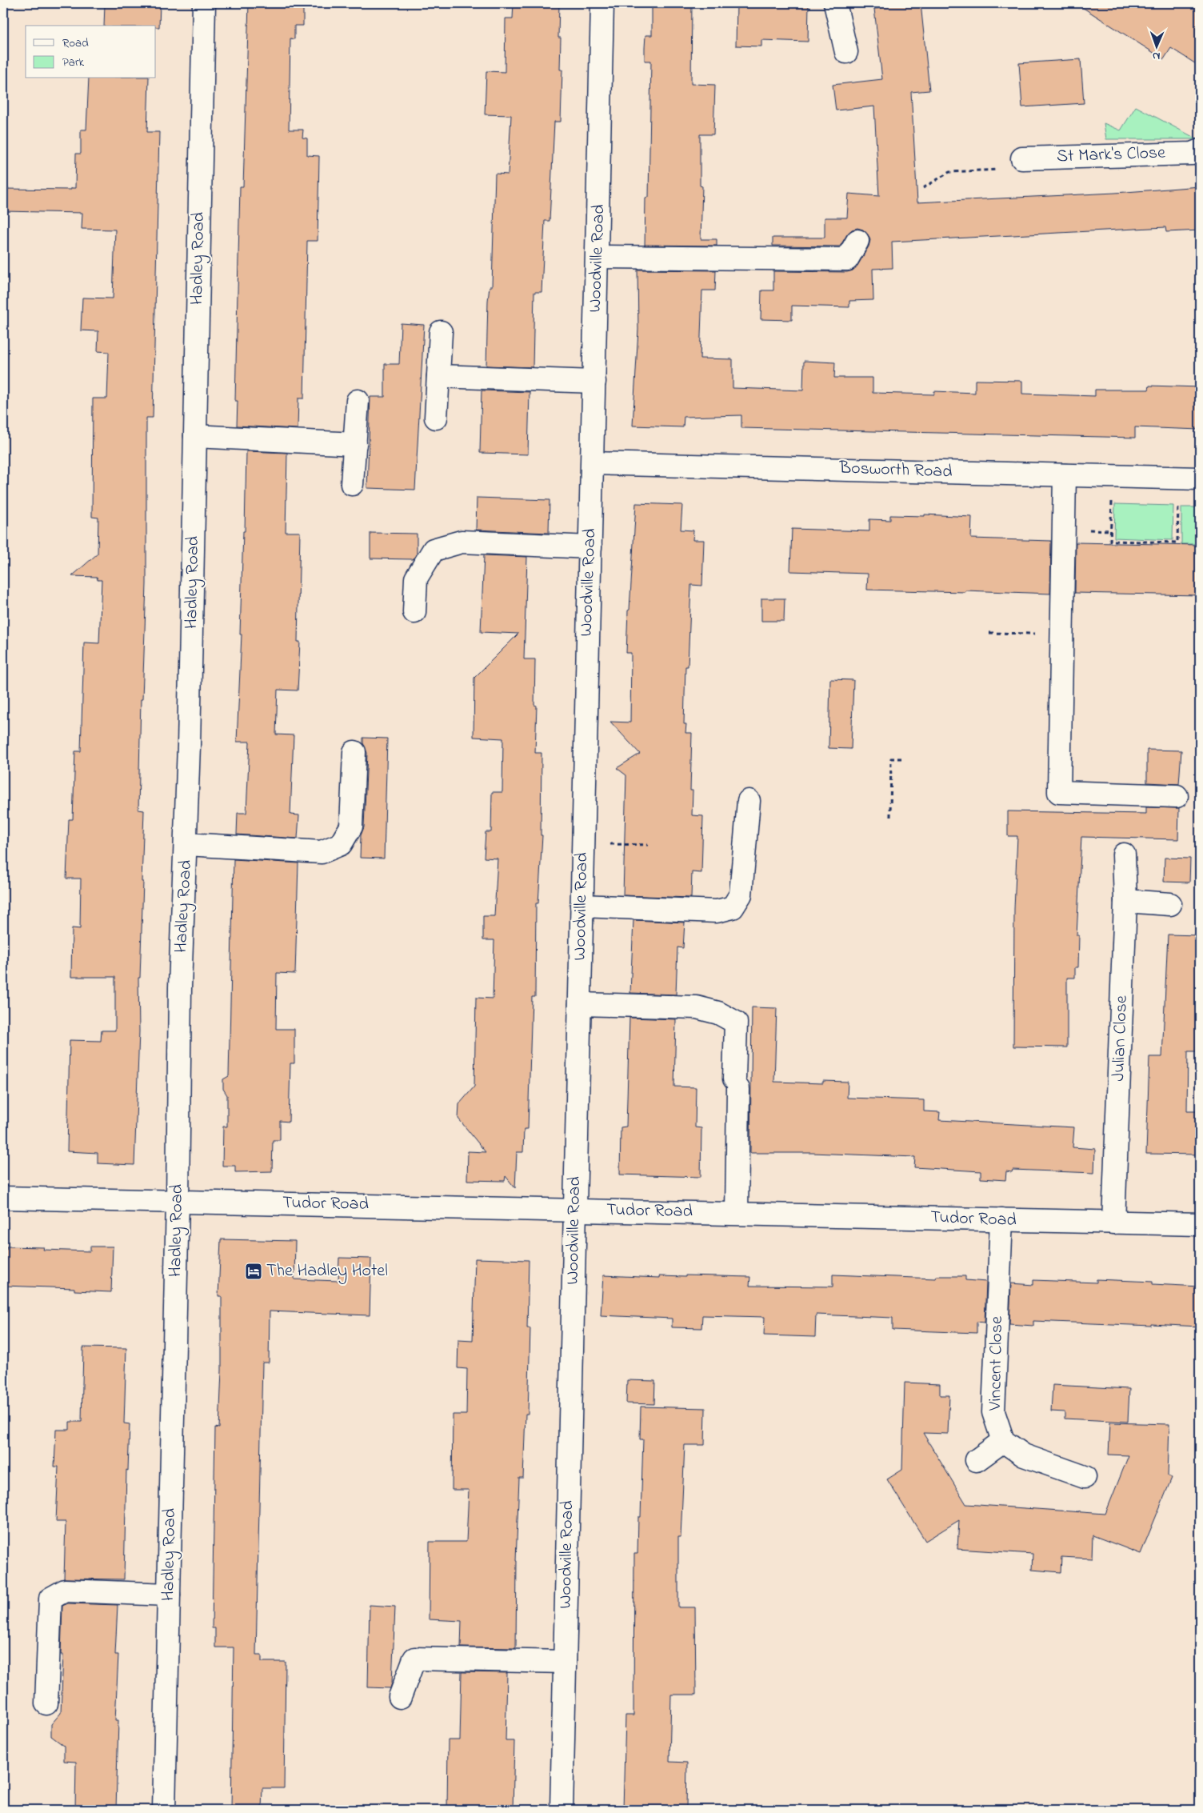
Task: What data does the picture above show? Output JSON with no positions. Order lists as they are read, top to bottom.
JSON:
{
  "streets": {
    "street": [
      "St Mark's Close",
      "Hadley Road",
      "Woodville Road",
      "Bosworth Road",
      "Julian Close",
      "Tudor Road",
      "Vincent Close"
    ]
  },
  "crossings": [
    ["Hadley Road", "Tudor Road"],
    ["Woodville Road", "Bosworth Road"],
    ["Woodville Road", "Tudor Road"],
    ["Julian Close", "Tudor Road"],
    ["Tudor Road", "Vincent Close"]
  ],
  "places": {
    "hotel": ["The Hadley Hotel"]
  },
  "legend": ["Road", "Park"],
  "north": "bottom"
}
